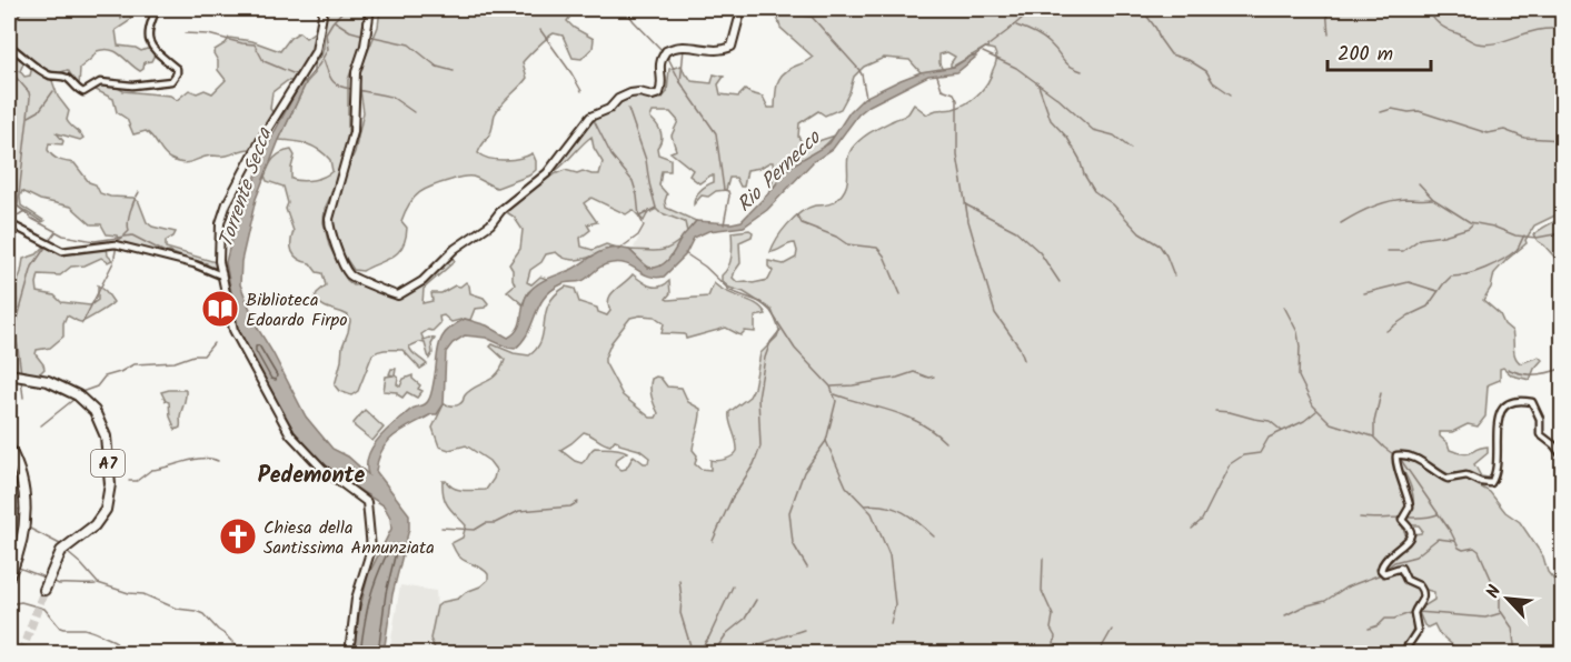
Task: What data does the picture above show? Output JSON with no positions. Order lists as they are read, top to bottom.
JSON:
{
  "streets": {
    "highway": ["A7"]
  },
  "districts": ["Pedemonte"],
  "water": ["Rio Pernecco", "Torrente Secca"],
  "places": {
    "library": ["Biblioteca Edoardo Firpo"],
    "church": ["Chiesa della Santissima Annunziata"]
  },
  "scale_bar": "200 m",
  "north": "top left"
}
